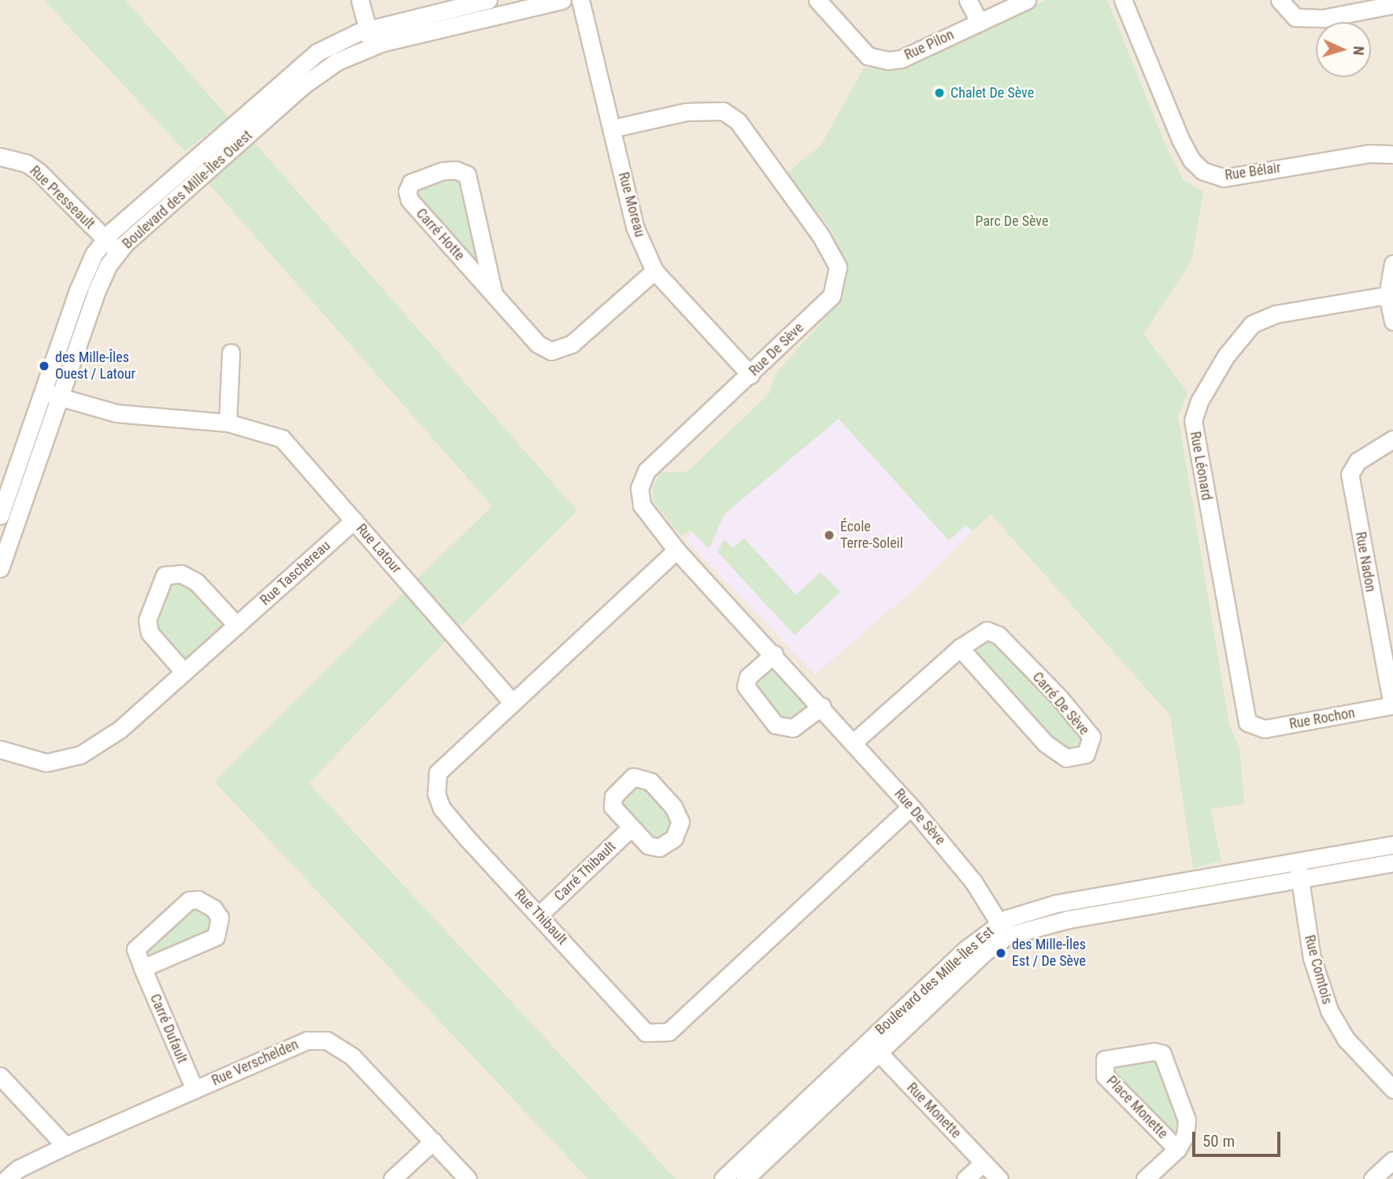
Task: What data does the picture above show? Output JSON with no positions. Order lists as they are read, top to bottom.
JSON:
{
  "streets": {
    "street": [
      "Rue Pilon",
      "Rue Bélair",
      "Boulevard des Mille-Îles Ouest",
      "Rue Presseault",
      "Rue Moreau",
      "Carré Hotte",
      "Rue De Sève",
      "Rue Léonard",
      "Rue Latour",
      "Rue Nadon",
      "Rue Taschereau",
      "Carré De Sève",
      "Rue Rochon",
      "Carré Thibault",
      "Rue Thibault",
      "Rue Comtois",
      "Boulevard des Mille-Îles Est",
      "Carré Dufault",
      "Rue Verschelden",
      "Place Monette",
      "Rue Monette"
    ]
  },
  "crossings": [
    ["Boulevard des Mille-Îles Ouest", "Rue Presseault"],
    ["Boulevard des Mille-Îles Ouest", "Rue Latour"],
    ["Rue Moreau", "Carré Hotte"],
    ["Rue Moreau", "Rue De Sève"],
    ["Rue De Sève", "Carré De Sève"],
    ["Rue De Sève", "Rue Thibault"],
    ["Rue De Sève", "Boulevard des Mille-Îles Est"],
    ["Rue Léonard", "Rue Rochon"],
    ["Rue Latour", "Rue Taschereau"],
    ["Rue Latour", "Rue Thibault"],
    ["Rue Nadon", "Rue Rochon"],
    ["Carré Thibault", "Rue Thibault"],
    ["Rue Comtois", "Boulevard des Mille-Îles Est"],
    ["Boulevard des Mille-Îles Est", "Rue Monette"],
    ["Carré Dufault", "Rue Verschelden"]
  ],
  "parks": ["Parc De Sève"],
  "places": [
    "Chalet De Sève",
    "des Mille-Îles Ouest / Latour",
    "École Terre-Soleil",
    "des Mille-Îles Est / De Sève"
  ],
  "scale_bar": "50 m",
  "north": "right"
}
